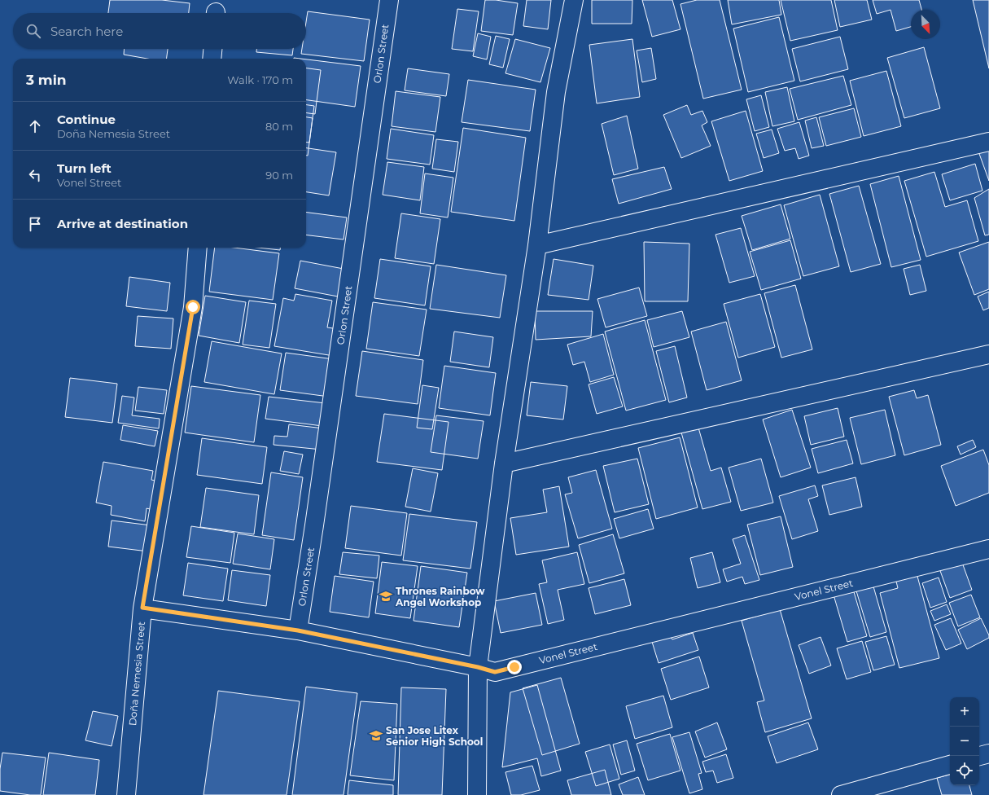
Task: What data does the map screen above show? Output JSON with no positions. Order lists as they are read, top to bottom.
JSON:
{
  "streets": {
    "street": ["Orlon Street", "Vonel Street", "Doña Nemesia Street"]
  },
  "crossings": [
    ["Orlon Street", "Vonel Street"],
    ["Vonel Street", "Doña Nemesia Street"]
  ],
  "places": {
    "school or university": ["Thrones Rainbow Angel Workshop", "San Jose Litex Senior High School"]
  },
  "north": "bottom right",
  "page": {
    "search": "Search here",
    "heading": ["3 min", "Walk · 170 m"],
    "list": [
      ["Continue", "Doña Nemesia Street", "80 m"],
      ["Turn left", "Vonel Street", "90 m"],
      "Arrive at destination"
    ],
    "map_buttons": ["+", "−"]
  }
}
